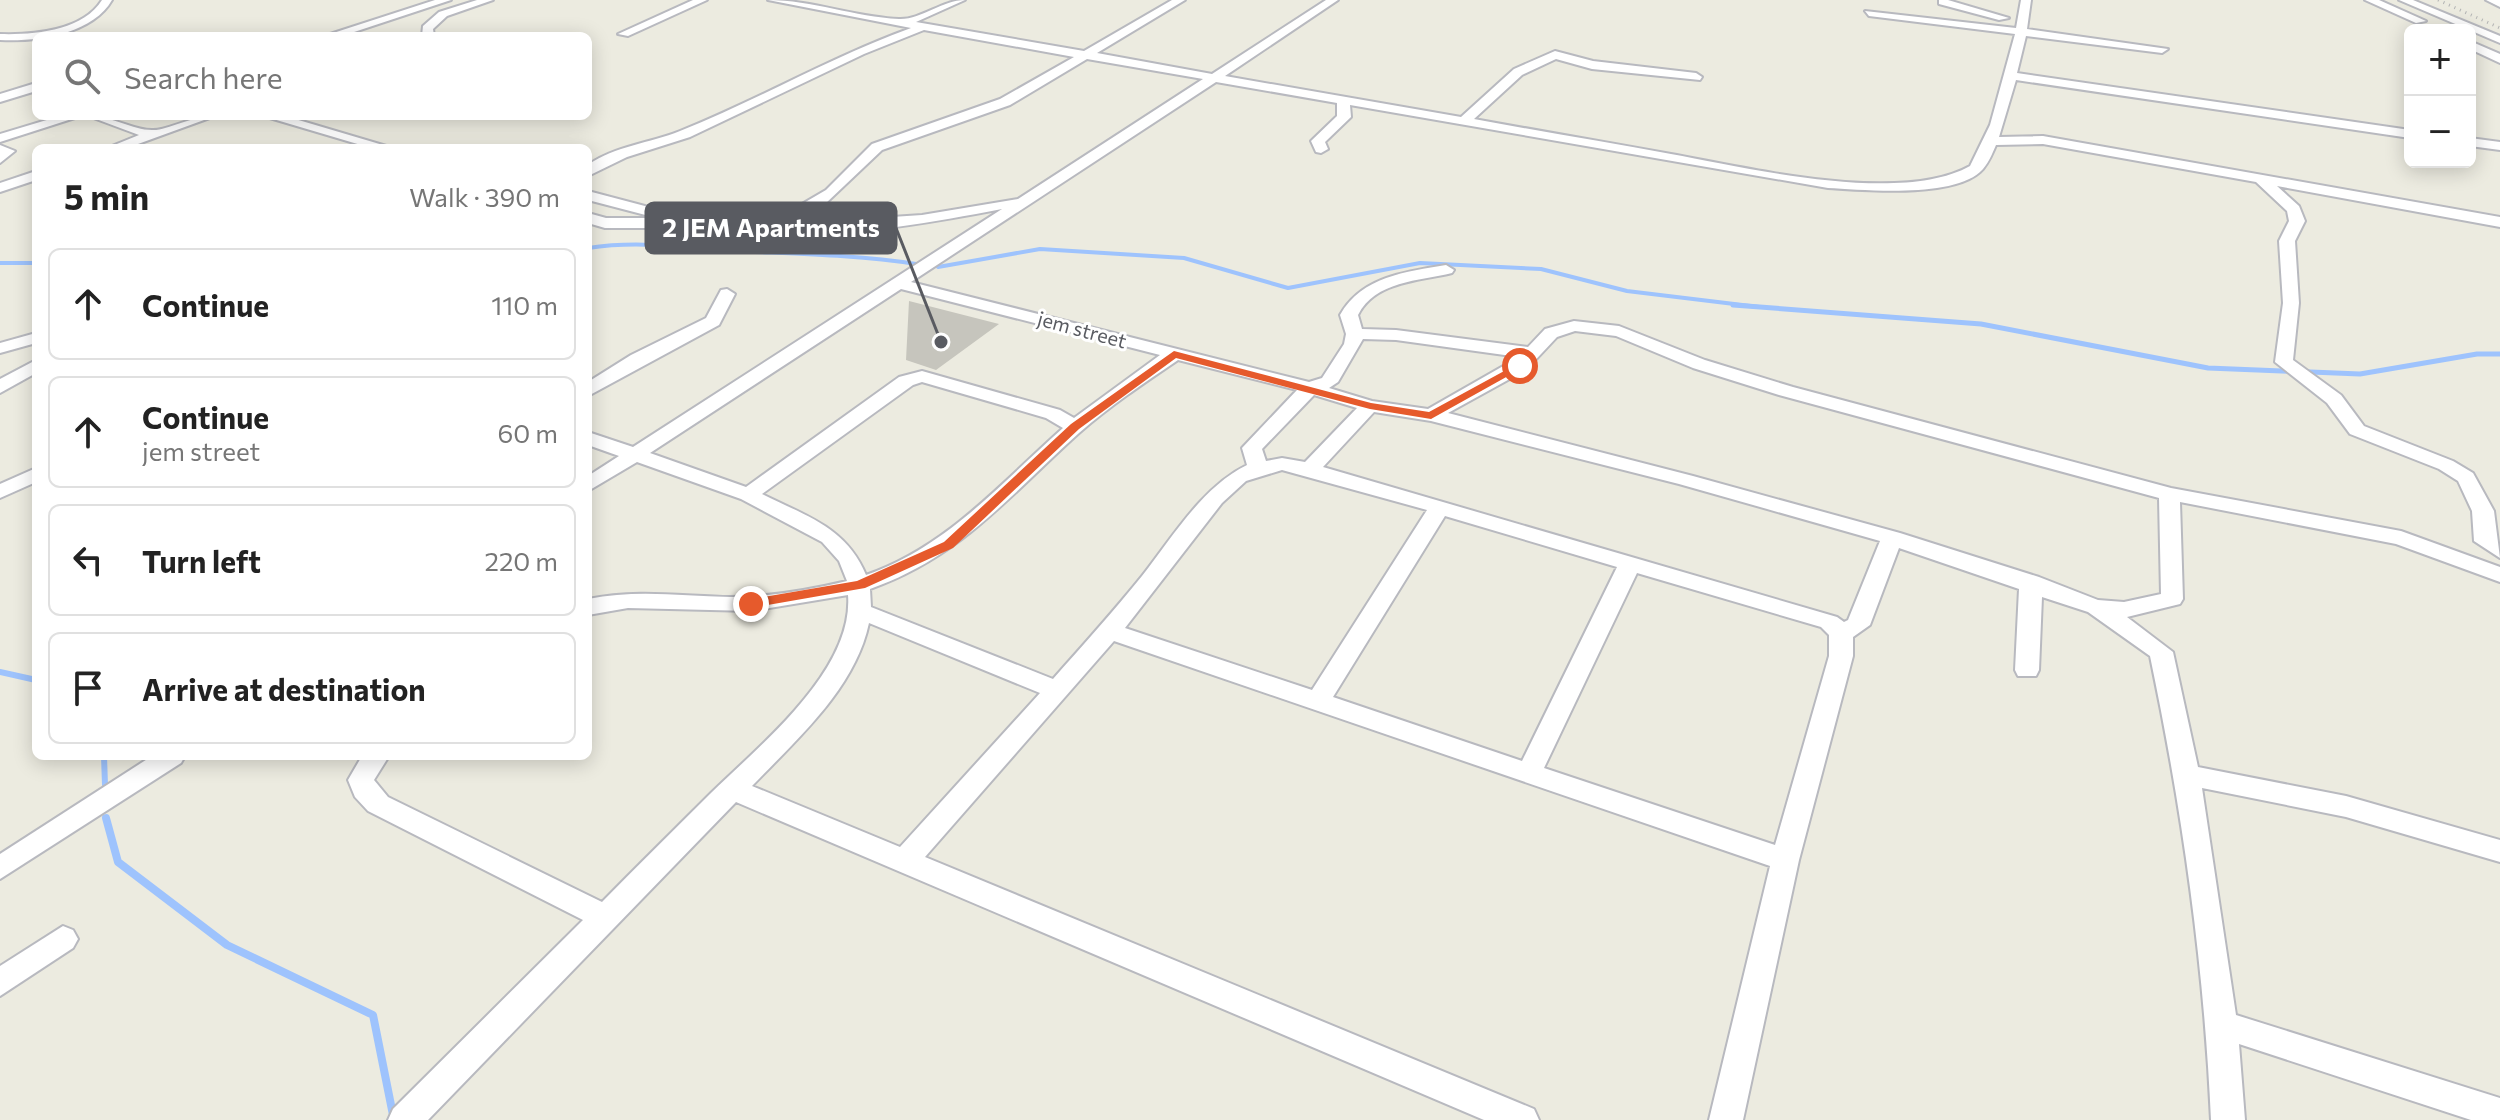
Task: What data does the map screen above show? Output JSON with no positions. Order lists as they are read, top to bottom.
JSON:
{
  "streets": {
    "street": ["jem street"]
  },
  "places": ["2 JEM Apartments"],
  "page": {
    "map_buttons": ["+", "−"],
    "search": "Search here",
    "heading": ["5 min", "Walk · 390 m"],
    "list": [
      ["Continue", "110 m"],
      ["Continue", "jem street", "60 m"],
      ["Turn left", "220 m"],
      "Arrive at destination"
    ]
  }
}
